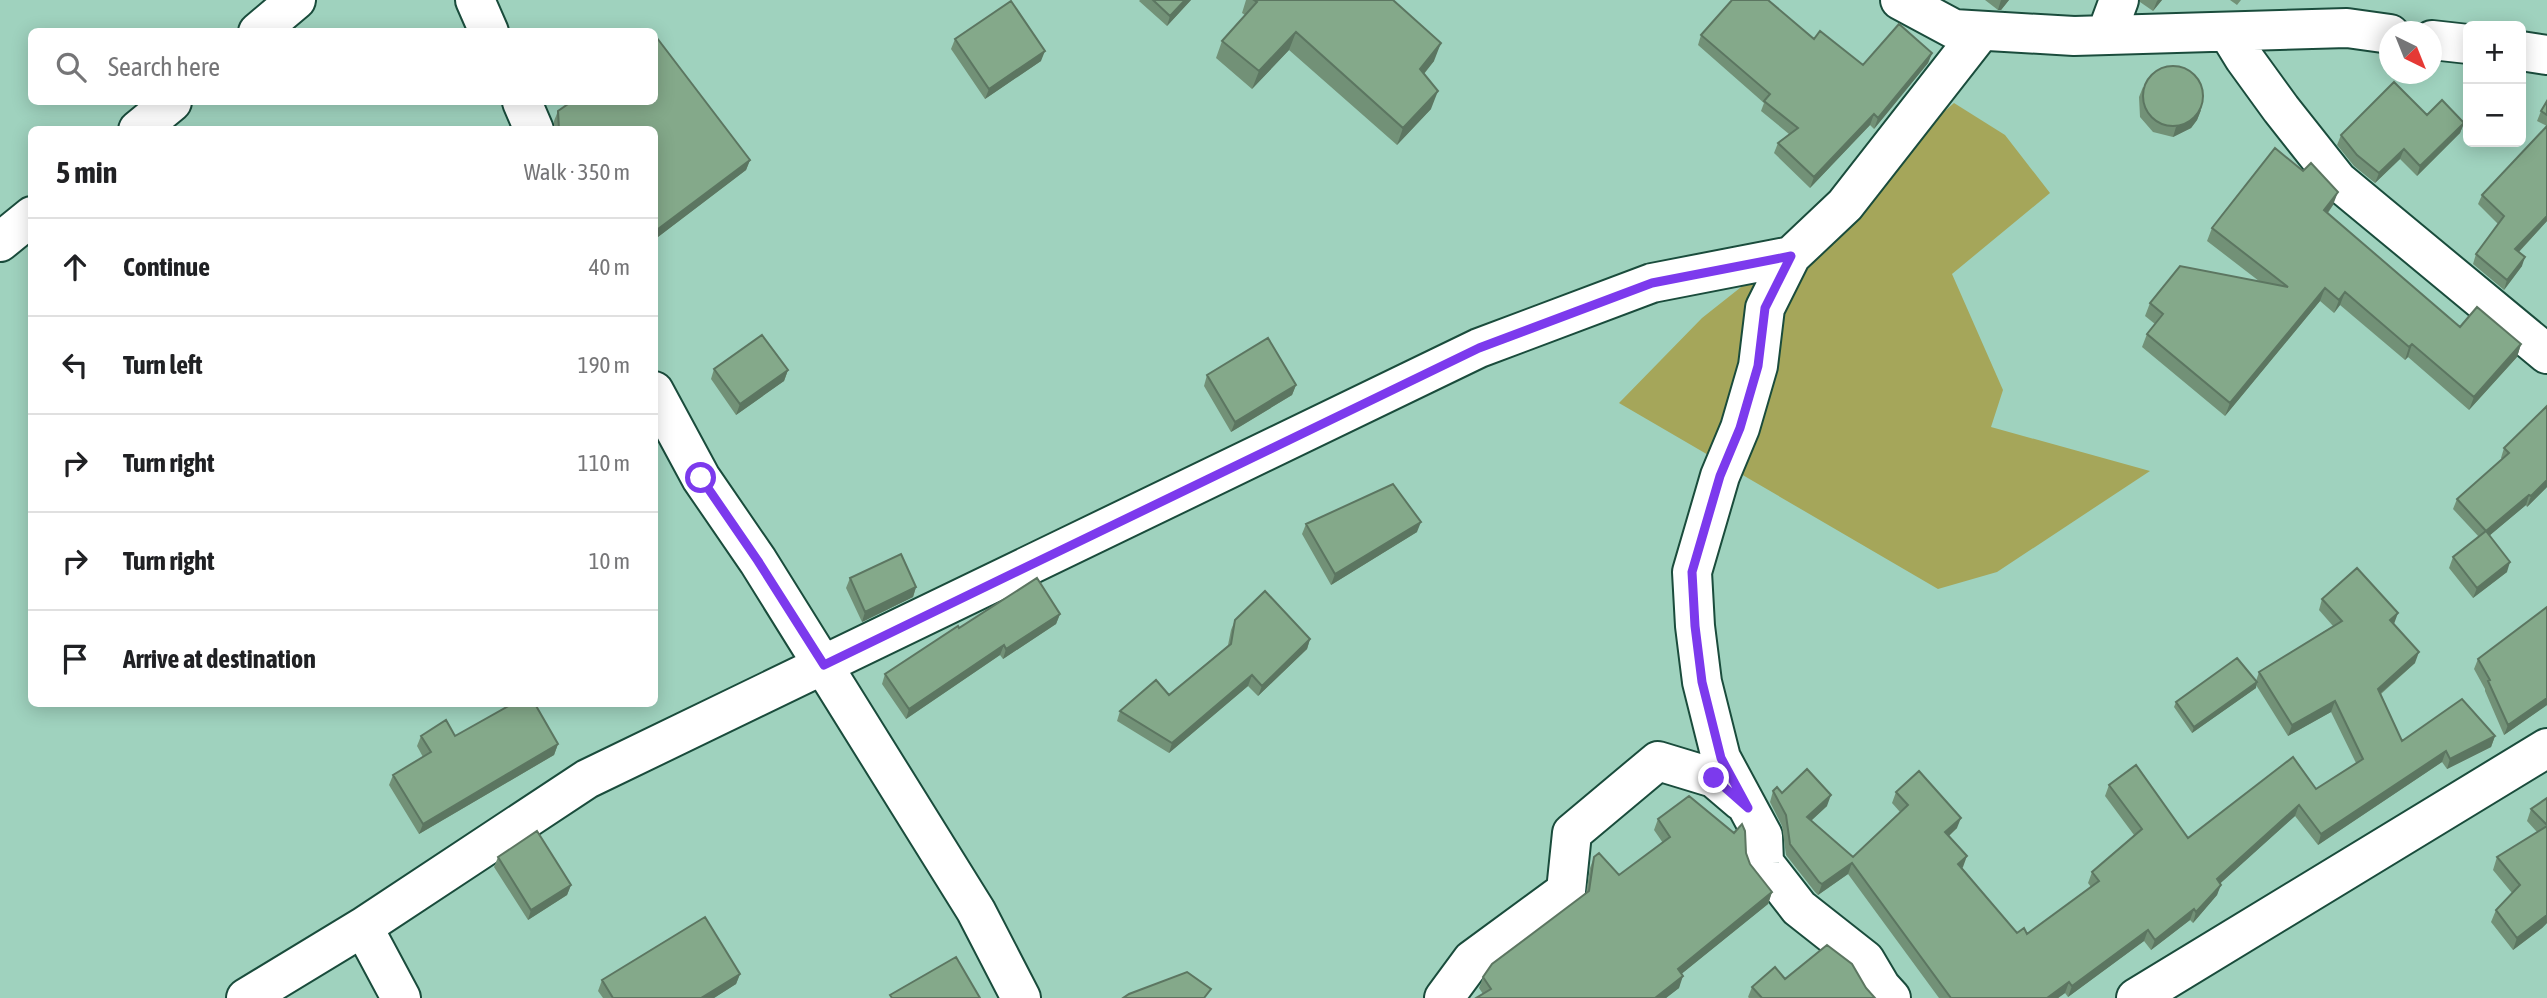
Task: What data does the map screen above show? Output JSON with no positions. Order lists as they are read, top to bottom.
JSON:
{
  "north": "bottom right",
  "page": {
    "map_buttons": ["+", "−"],
    "search": "Search here",
    "heading": ["5 min", "Walk · 350 m"],
    "list": [
      ["Continue", "40 m"],
      ["Turn left", "190 m"],
      ["Turn right", "110 m"],
      ["Turn right", "10 m"],
      "Arrive at destination"
    ]
  }
}
